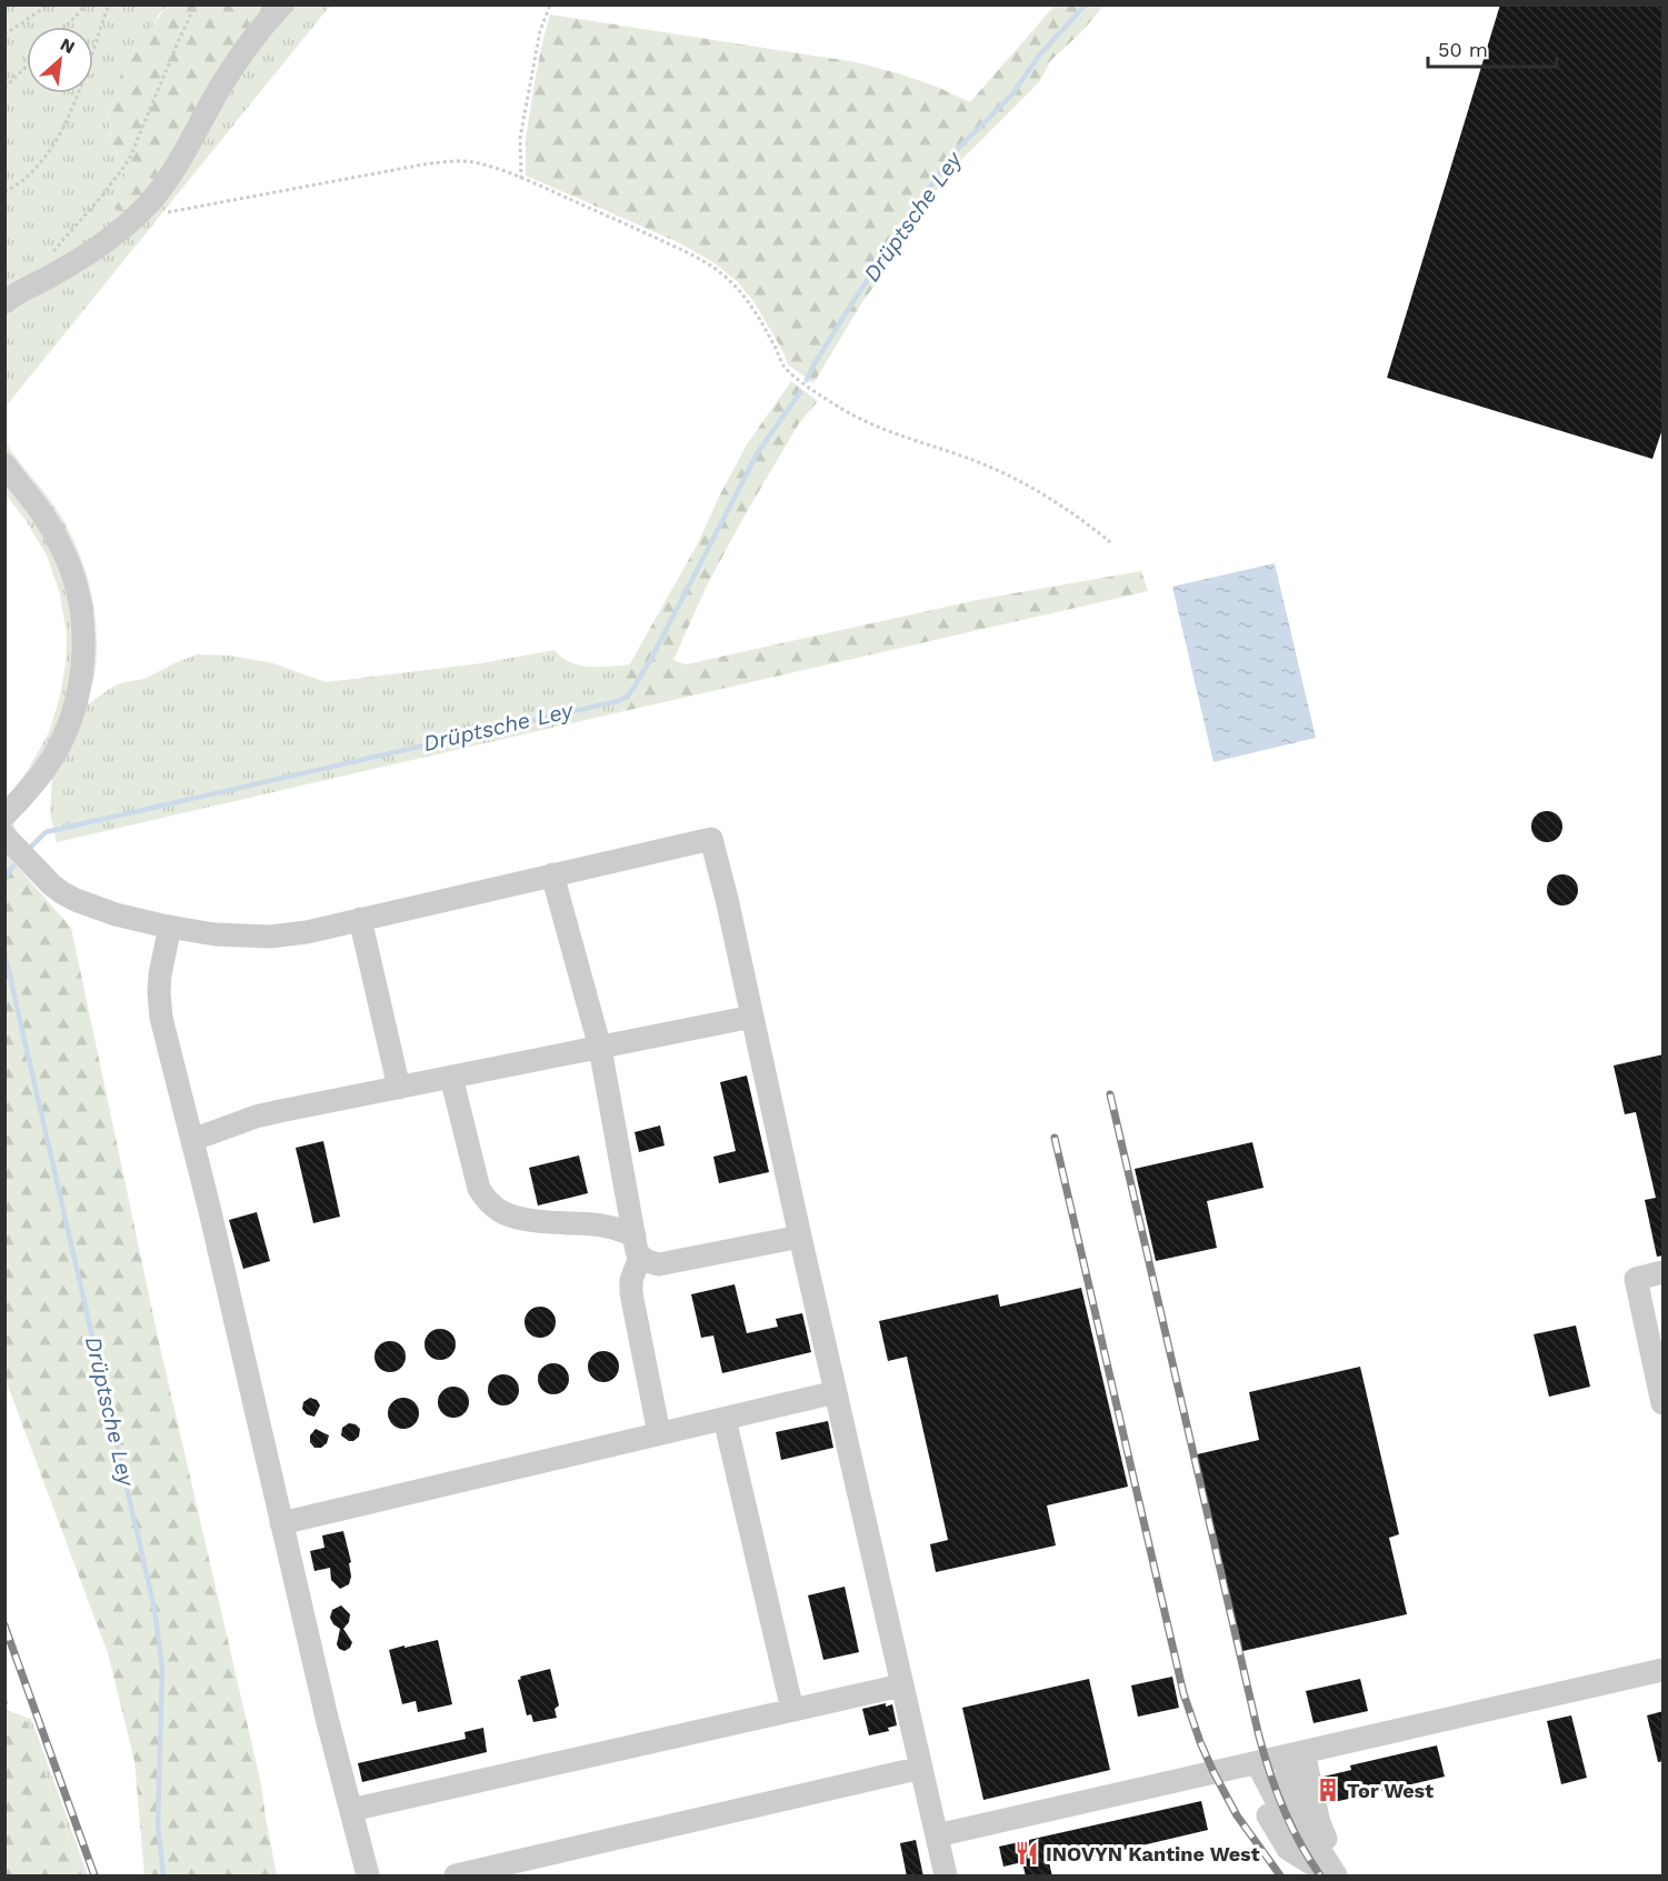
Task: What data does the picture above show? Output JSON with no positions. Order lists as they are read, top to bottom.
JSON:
{
  "water": ["Drüptsche Ley"],
  "places": {
    "building": ["Tor West"],
    "restaurant": ["INOVYN Kantine West"]
  },
  "scale_bar": "50 m",
  "north": "top right"
}
